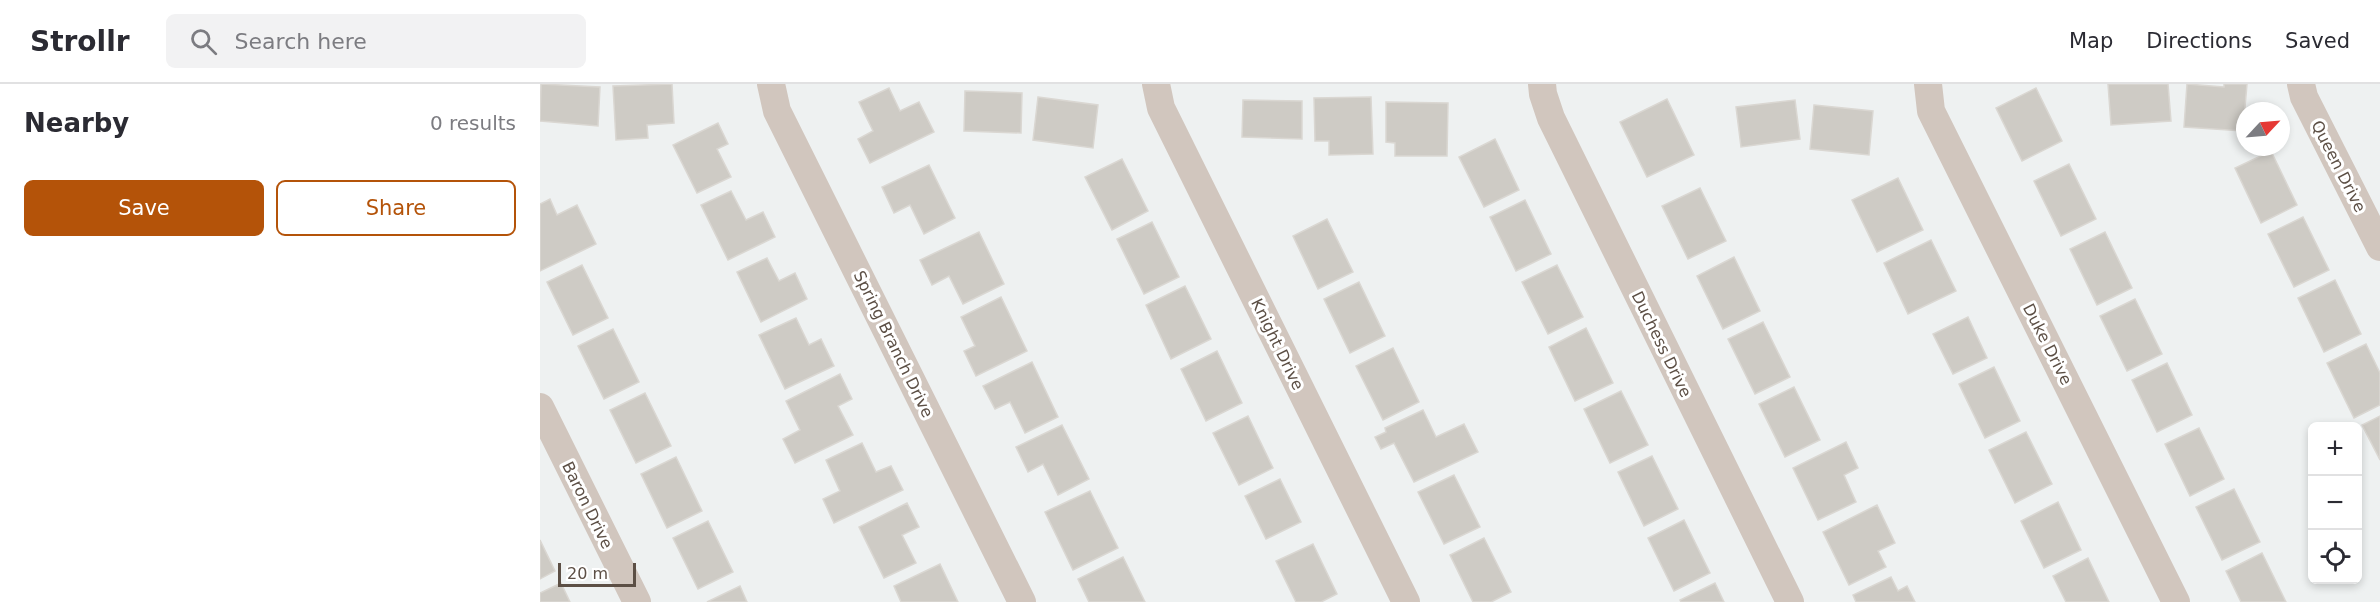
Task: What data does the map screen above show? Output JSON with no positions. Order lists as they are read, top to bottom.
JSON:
{
  "streets": {
    "street": [
      "Queen Drive",
      "Spring Branch Drive",
      "Knight Drive",
      "Duchess Drive",
      "Duke Drive",
      "Baron Drive"
    ]
  },
  "scale_bar": "20 m",
  "north": "top right",
  "page": {
    "header": "Strollr",
    "search": "Search here",
    "nav": ["Map", "Directions", "Saved"],
    "heading": ["Nearby", "0 results"],
    "buttons": ["Save", "Share"],
    "map_buttons": ["+", "−"],
    "scale": "20 m"
  }
}
